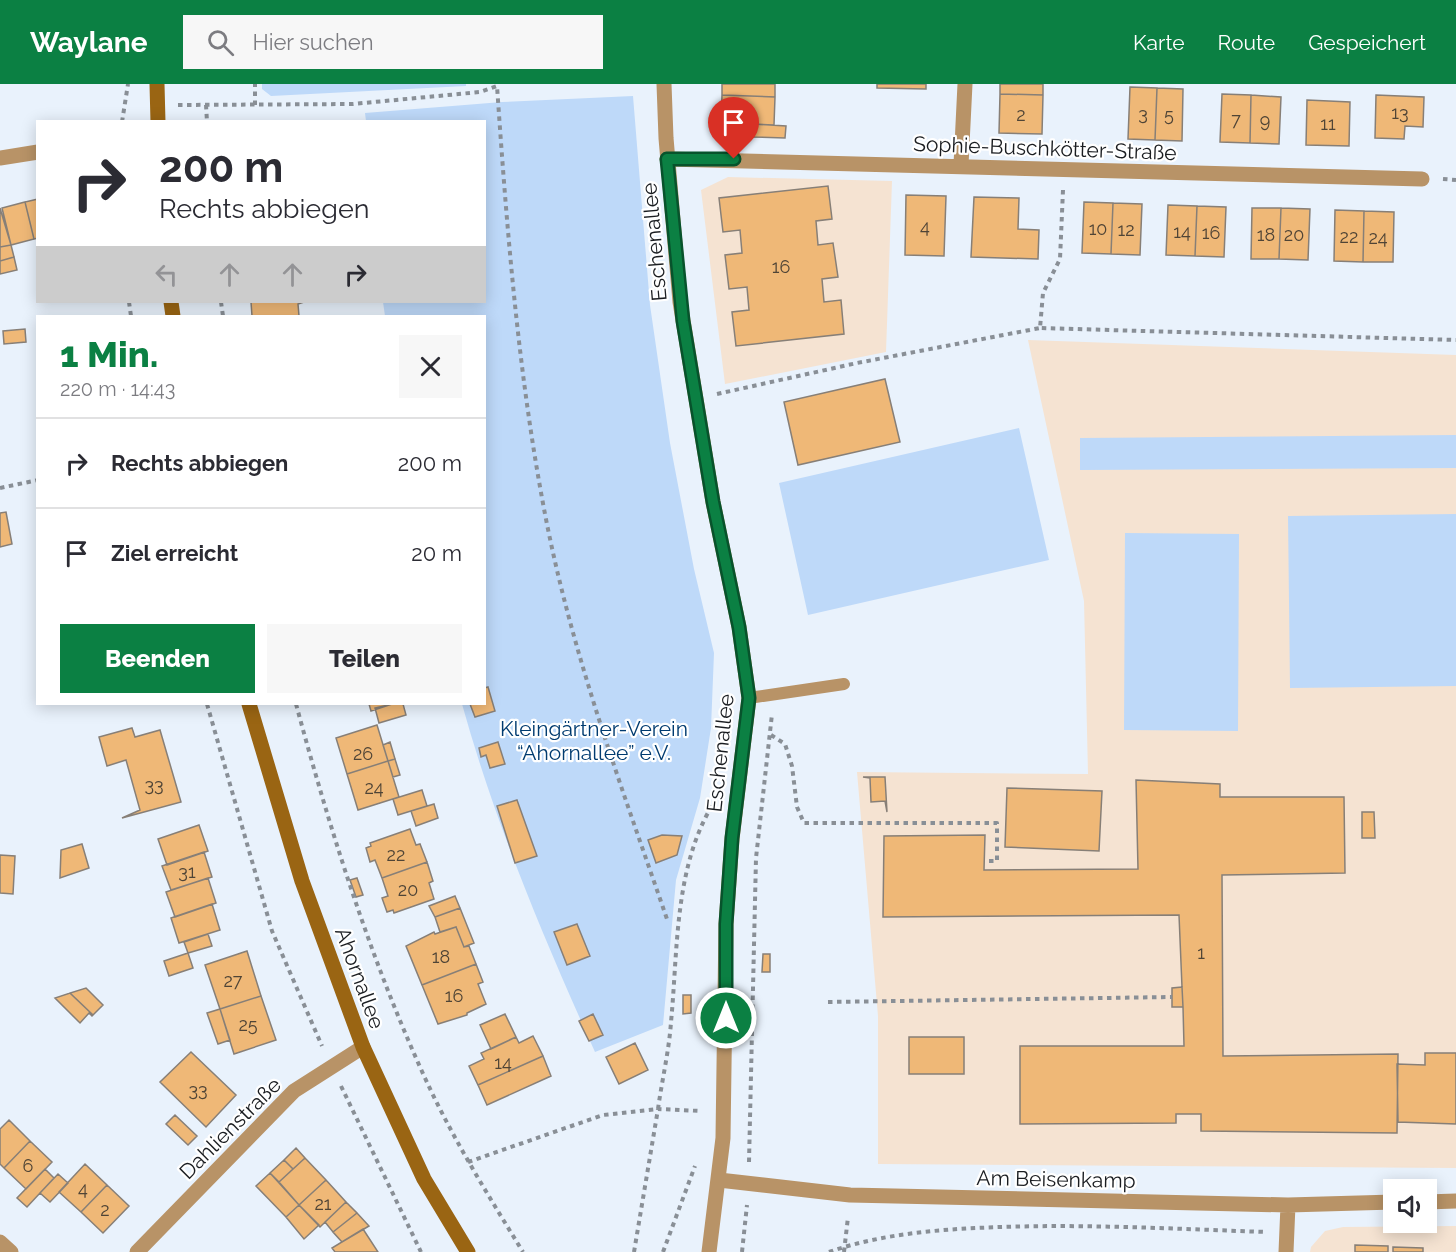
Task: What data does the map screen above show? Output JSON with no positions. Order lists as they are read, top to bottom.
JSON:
{
  "streets": {
    "main road": ["Ahornallee"],
    "street": [
      "Sophie-Buschkötter-Straße",
      "Eschenallee",
      "Dahlienstraße",
      "Am Beisenkamp"
    ]
  },
  "crossings": [
    ["Sophie-Buschkötter-Straße", "Eschenallee"],
    ["Eschenallee", "Am Beisenkamp"],
    ["Ahornallee", "Dahlienstraße"]
  ],
  "parks": ["Kleingärtner-Verein “Ahornallee” e.V."],
  "house_numbers": [
    "13",
    "3",
    "2",
    "5",
    "7",
    "9",
    "11",
    "4",
    "10",
    "12",
    "14",
    "16",
    "18",
    "20",
    "22",
    "24",
    "16",
    "26",
    "33",
    "24",
    "22",
    "31",
    "20",
    "1",
    "18",
    "27",
    "16",
    "25",
    "14",
    "33",
    "6",
    "4",
    "21",
    "2"
  ],
  "page": {
    "header": "Waylane",
    "search": "Hier suchen",
    "nav": ["Karte", "Route", "Gespeichert"],
    "turn": ["200 m", "Rechts abbiegen"],
    "heading": ["1 Min.", "220 m · 14:43"],
    "list": [
      {
        "name": "Rechts abbiegen",
        "value": "200 m"
      },
      {
        "name": "Ziel erreicht",
        "value": "20 m"
      }
    ],
    "buttons": ["Beenden", "Teilen"]
  }
}
